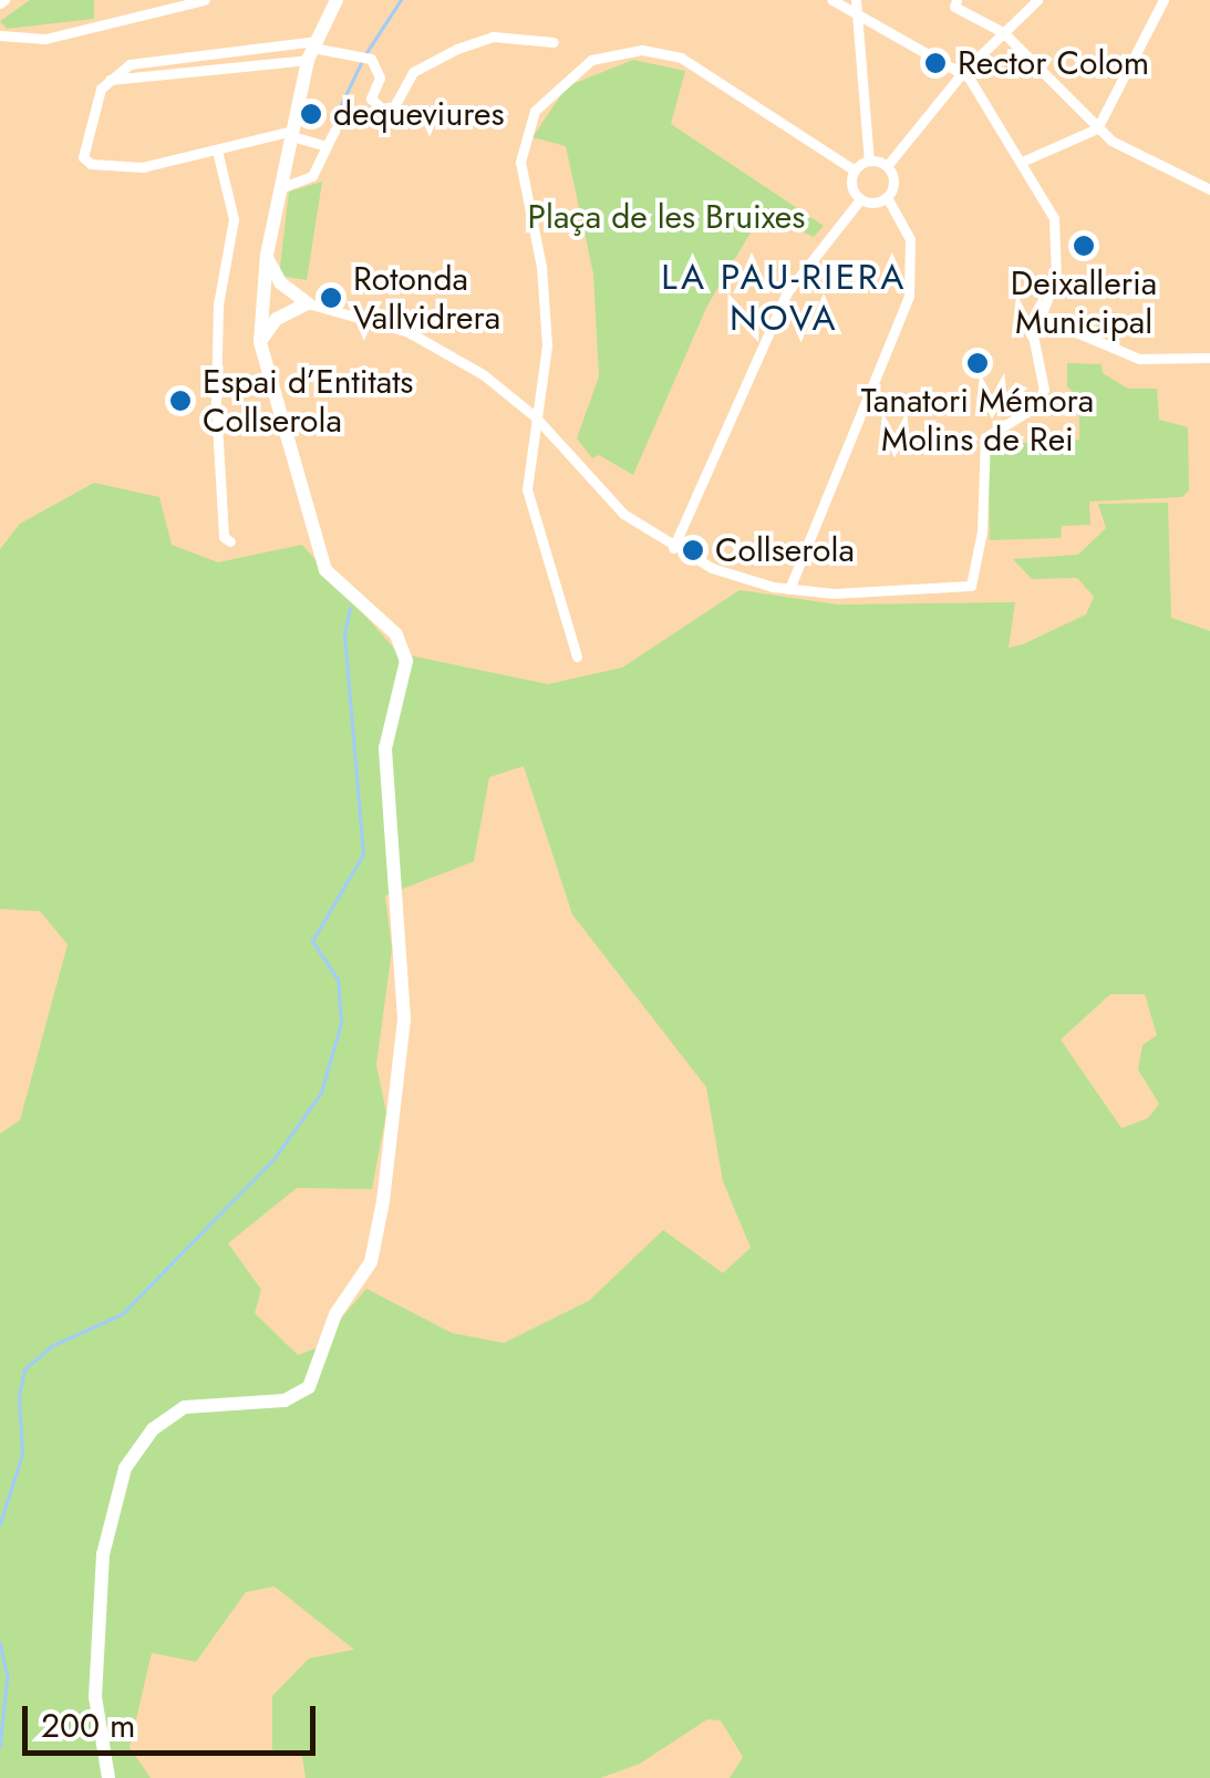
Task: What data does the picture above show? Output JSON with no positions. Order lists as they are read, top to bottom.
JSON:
{
  "districts": ["LA PAU-RIERA NOVA"],
  "parks": ["Plaça de les Bruixes"],
  "places": [
    "Rector Colom",
    "dequeviures",
    "Deixalleria Municipal",
    "Rotonda Vallvidrera",
    "Tanatori Mémora Molins de Rei",
    "Espai d’Entitats Collserola",
    "Collserola"
  ],
  "scale_bar": "200 m"
}
